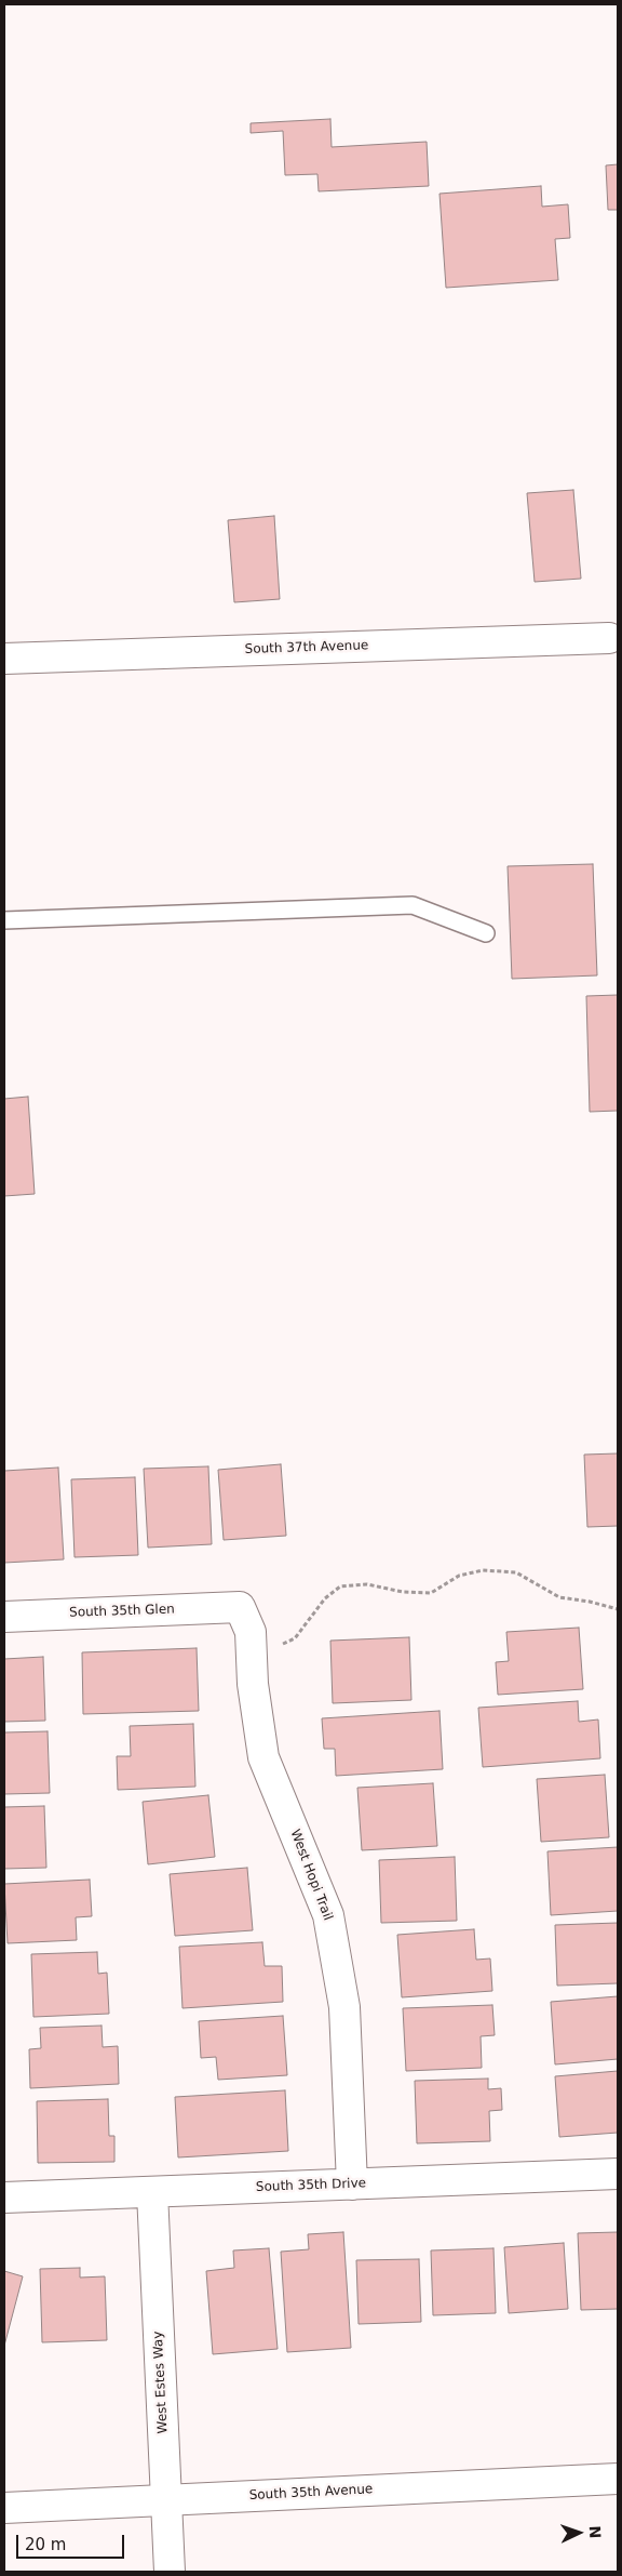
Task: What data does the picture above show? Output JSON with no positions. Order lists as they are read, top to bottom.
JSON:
{
  "streets": {
    "street": [
      "South 37th Avenue",
      "South 35th Glen",
      "West Hopi Trail",
      "South 35th Drive",
      "West Estes Way",
      "South 35th Avenue"
    ]
  },
  "crossings": [
    ["South 35th Glen", "West Hopi Trail"],
    ["West Hopi Trail", "South 35th Drive"],
    ["South 35th Drive", "West Estes Way"],
    ["West Estes Way", "South 35th Avenue"]
  ],
  "scale_bar": "20 m",
  "north": "right"
}
